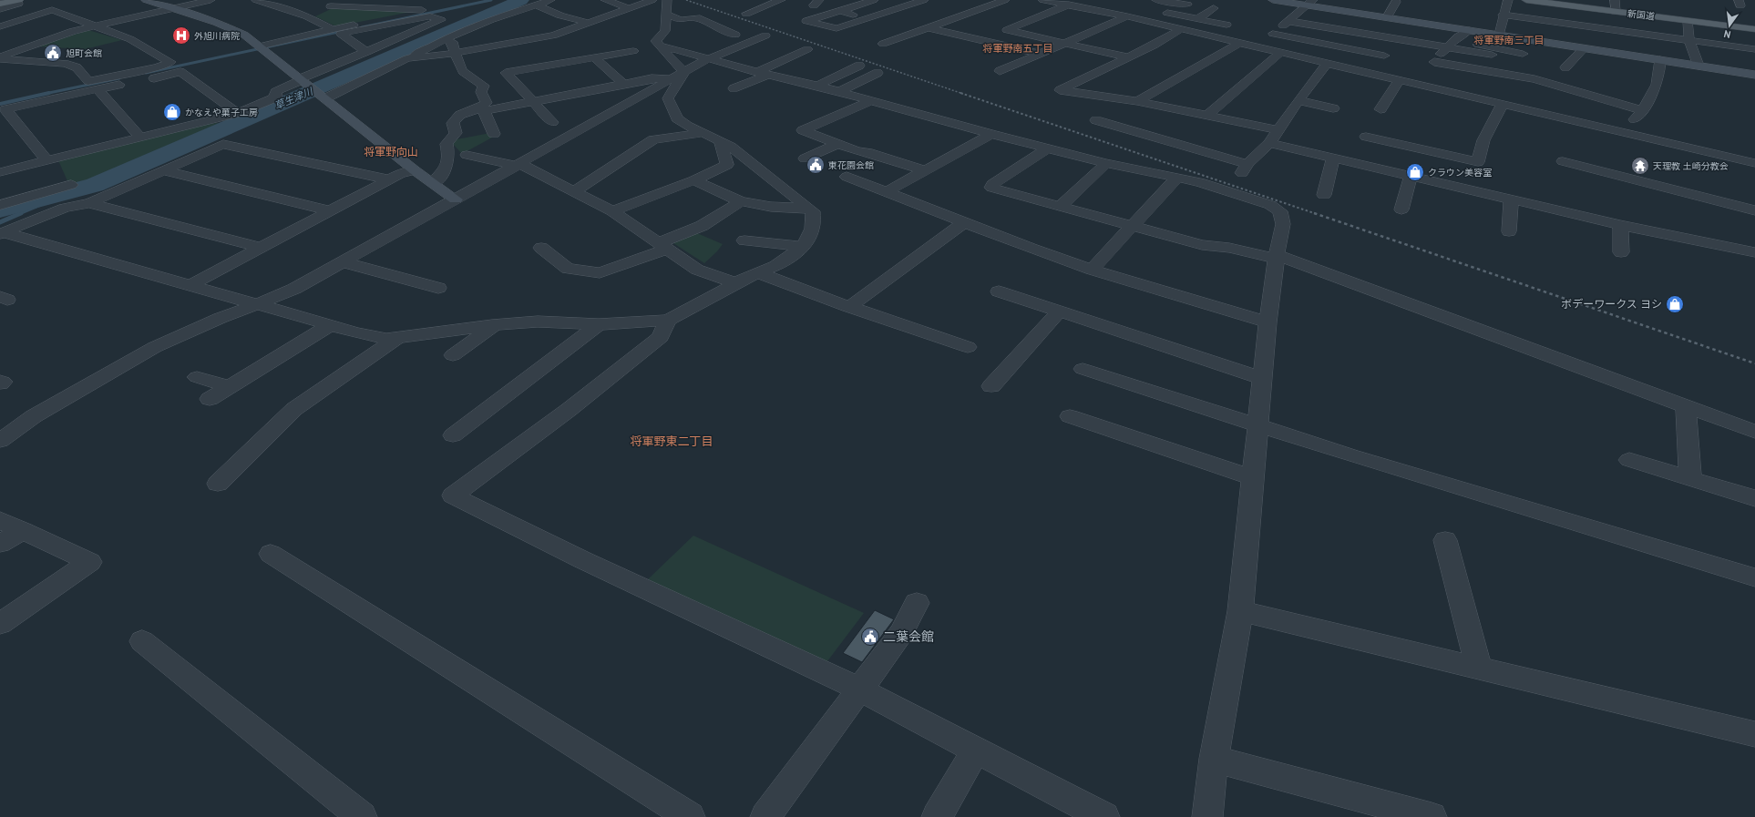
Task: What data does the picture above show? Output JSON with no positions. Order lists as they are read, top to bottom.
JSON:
{
  "streets": {
    "main road": ["新国道"]
  },
  "districts": [
    "将軍野南三丁目",
    "将軍野南五丁目",
    "将軍野向山",
    "将軍野東二丁目"
  ],
  "water": ["草生津川"],
  "places": {
    "hospital": ["外旭川病院"],
    "public building": ["旭町会館", "東花園会館", "二葉会館"],
    "shop": ["かなえや菓子工房", "クラウン美容室", "ボデーワークス ヨシ"],
    "temple": ["天理教 土崎分教会"]
  },
  "north": "bottom"
}
